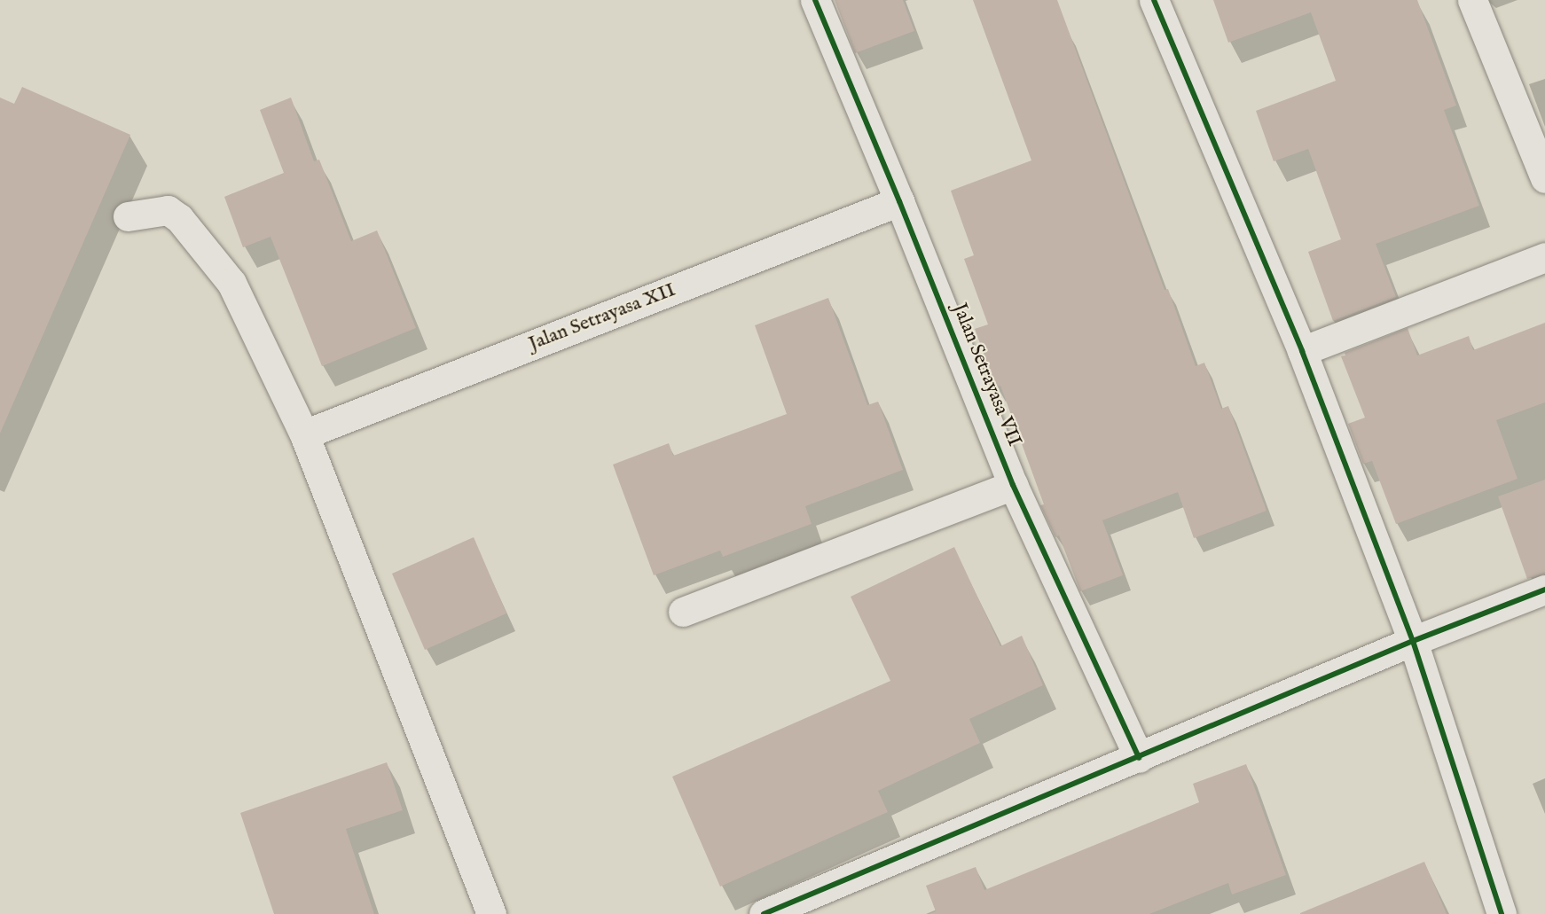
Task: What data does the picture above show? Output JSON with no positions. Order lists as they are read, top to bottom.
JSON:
{
  "streets": {
    "street": ["Jalan Setrayasa XII", "Jalan Setrayasa VII"]
  },
  "crossings": [
    ["Jalan Setrayasa XII", "Jalan Setrayasa VII"]
  ]
}
